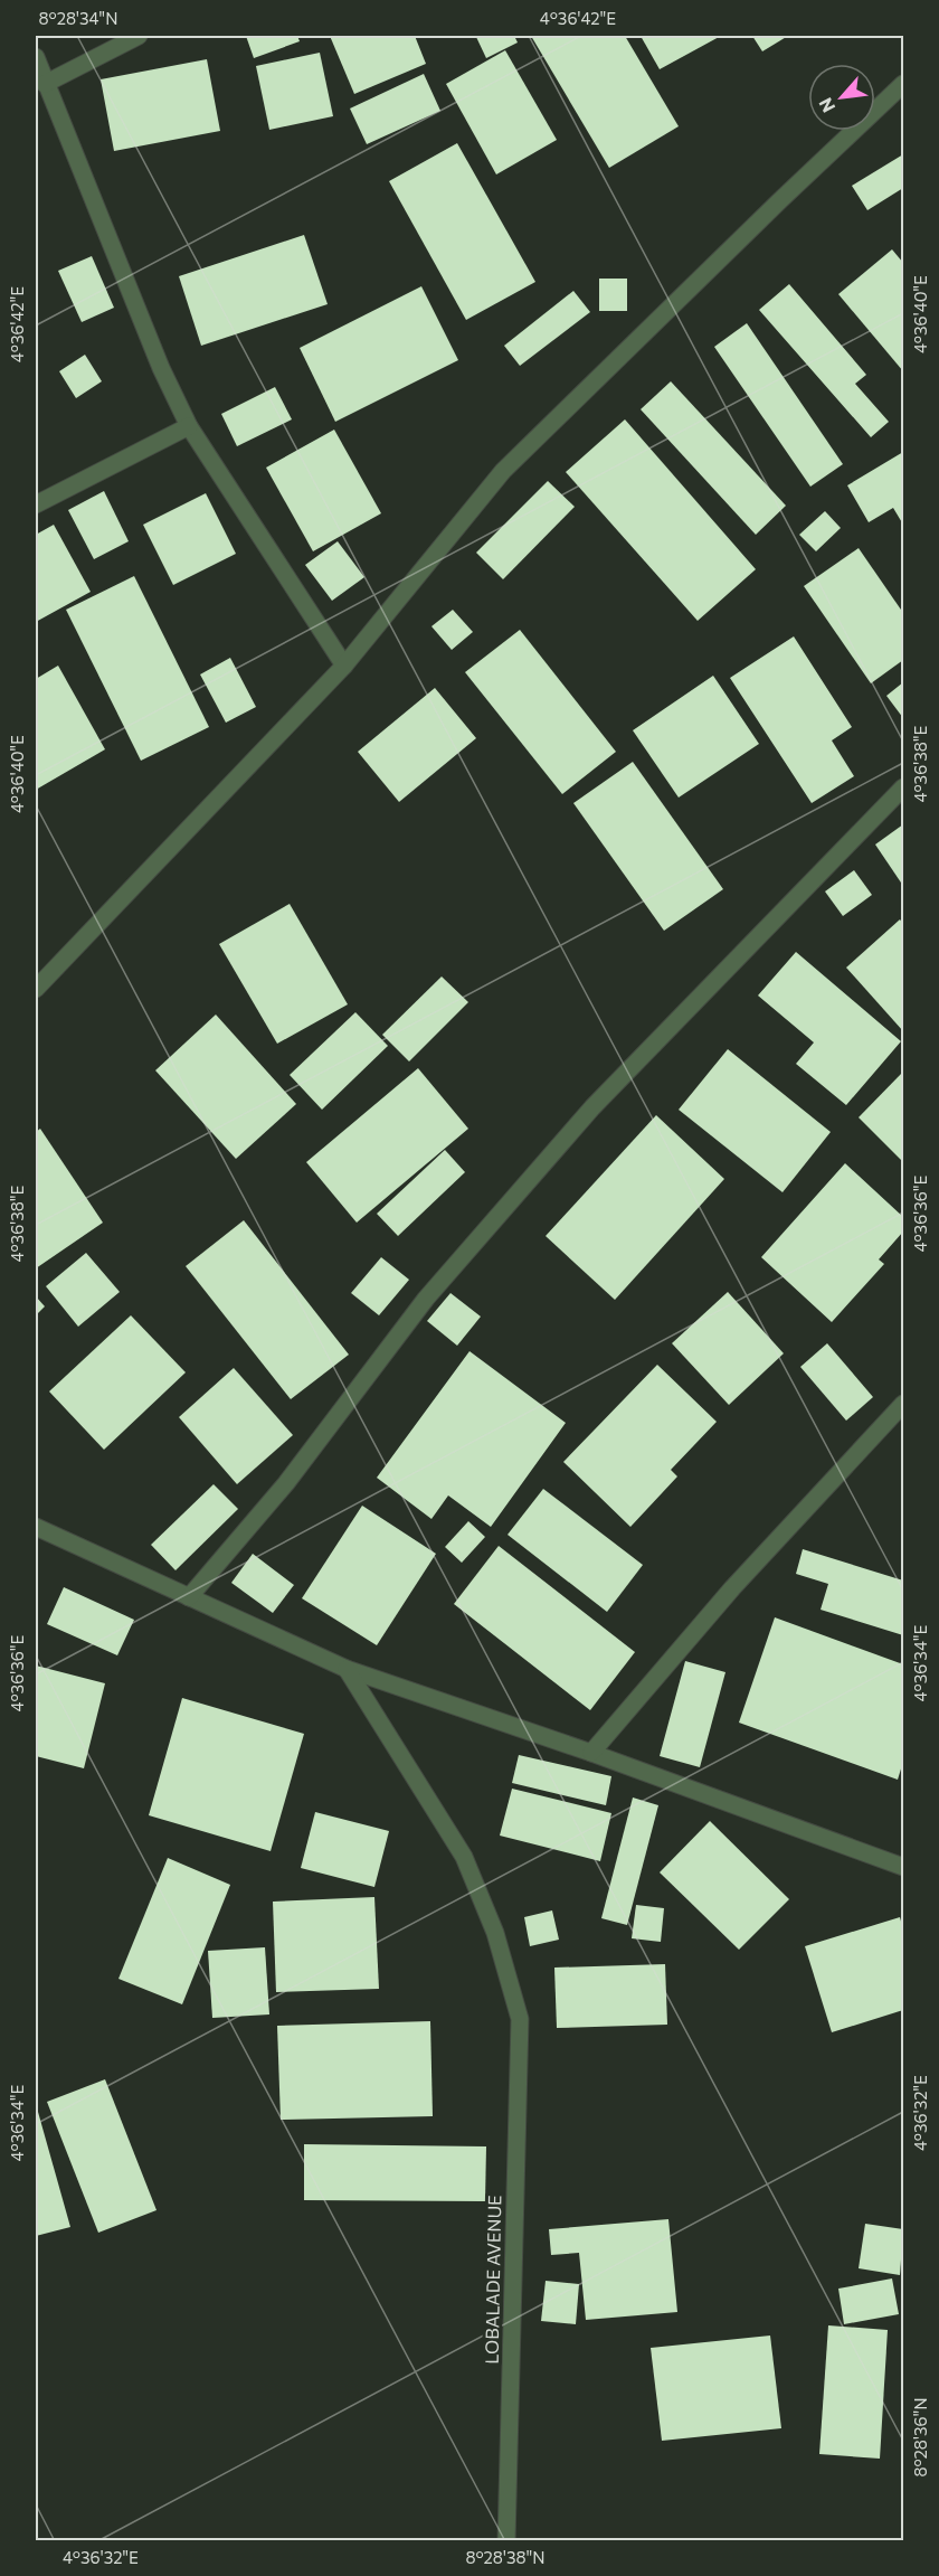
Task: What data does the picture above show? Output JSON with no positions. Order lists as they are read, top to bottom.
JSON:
{
  "streets": {
    "street": ["LOBALADE AVENUE"]
  },
  "north": "bottom left",
  "coordinates": [
    "8°28'34\"N",
    "4°36'42\"E",
    "4°36'40\"E",
    "4°36'38\"E",
    "4°36'36\"E",
    "4°36'34\"E",
    "4°36'32\"E",
    "8°28'36\"N",
    "8°28'38\"N"
  ]
}
